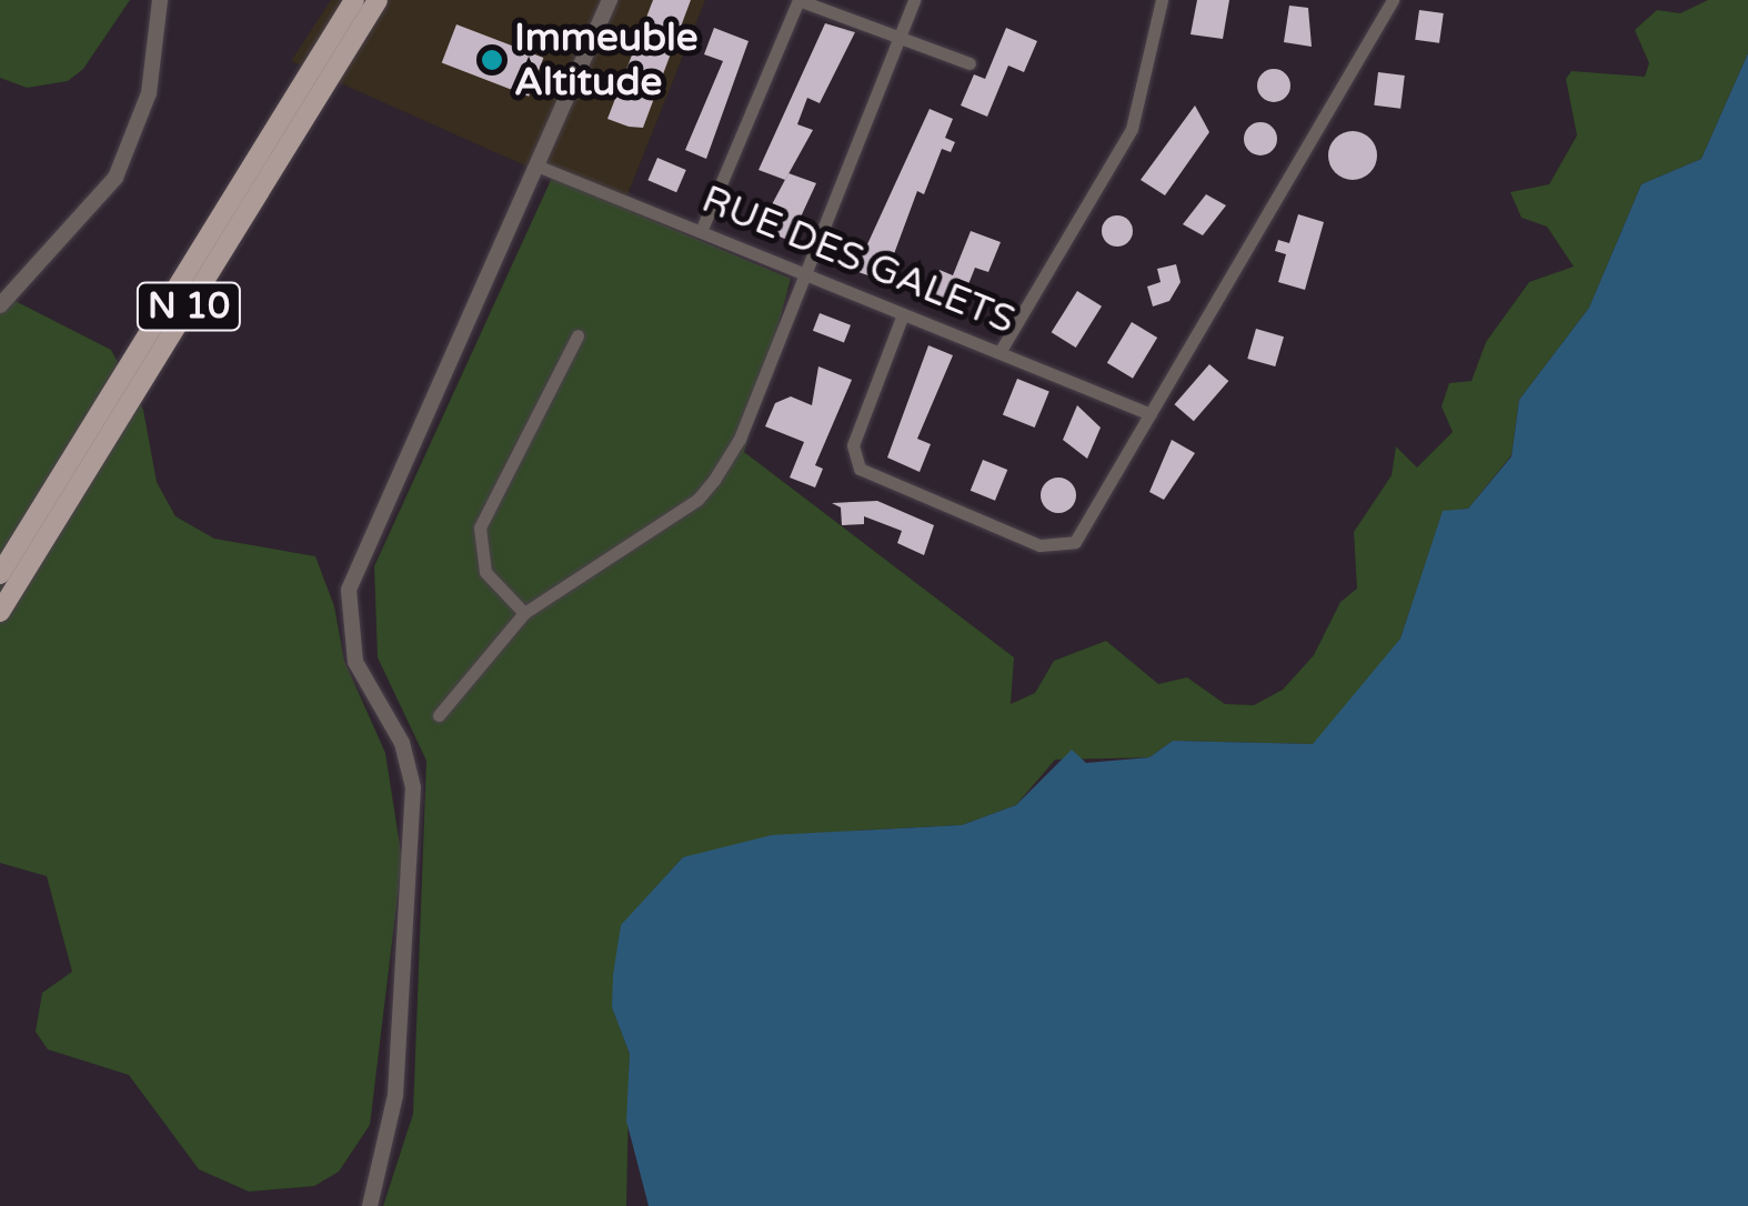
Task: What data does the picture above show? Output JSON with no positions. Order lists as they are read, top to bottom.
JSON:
{
  "streets": {
    "main road": ["N 10"],
    "street": ["RUE DES GALETS"]
  },
  "places": ["Immeuble Altitude"]
}
